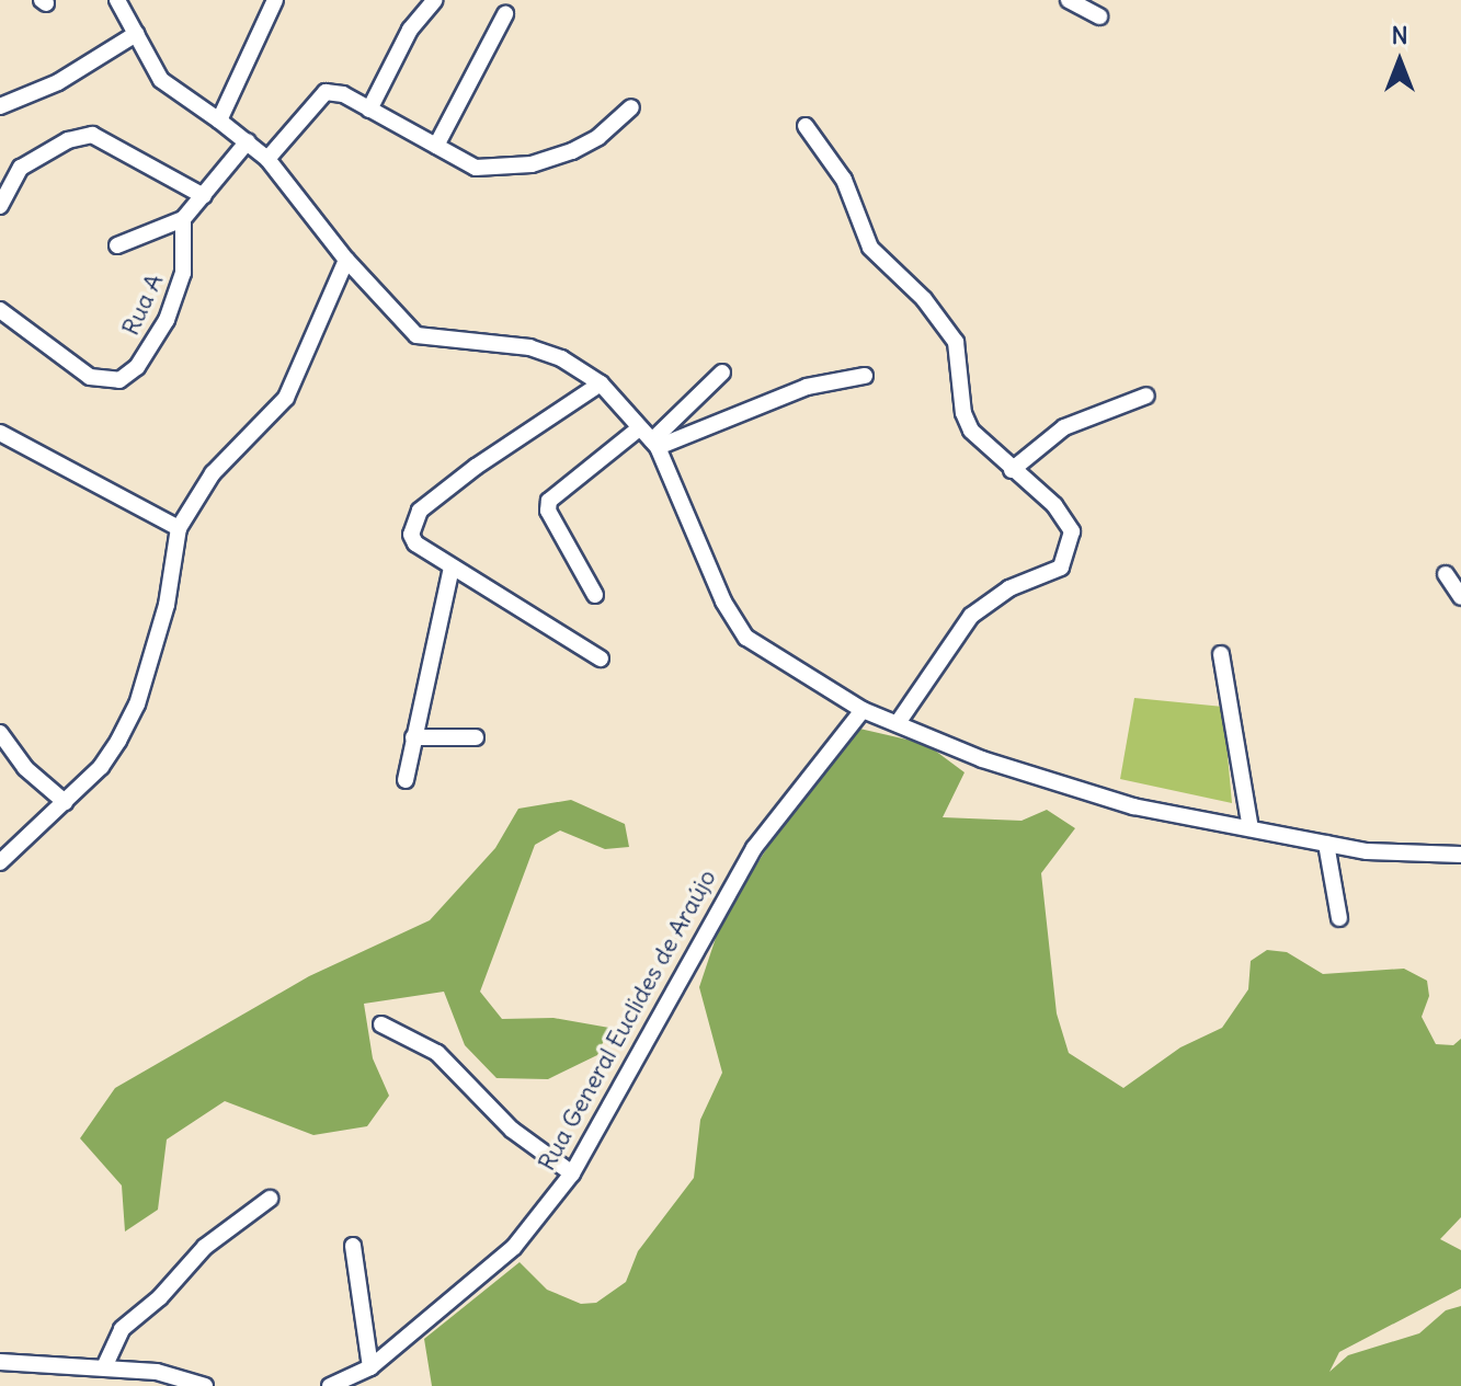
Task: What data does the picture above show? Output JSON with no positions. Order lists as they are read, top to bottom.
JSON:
{
  "streets": {
    "street": ["Rua A", "Rua General Euclides de Araújo"]
  },
  "north": "top"
}
